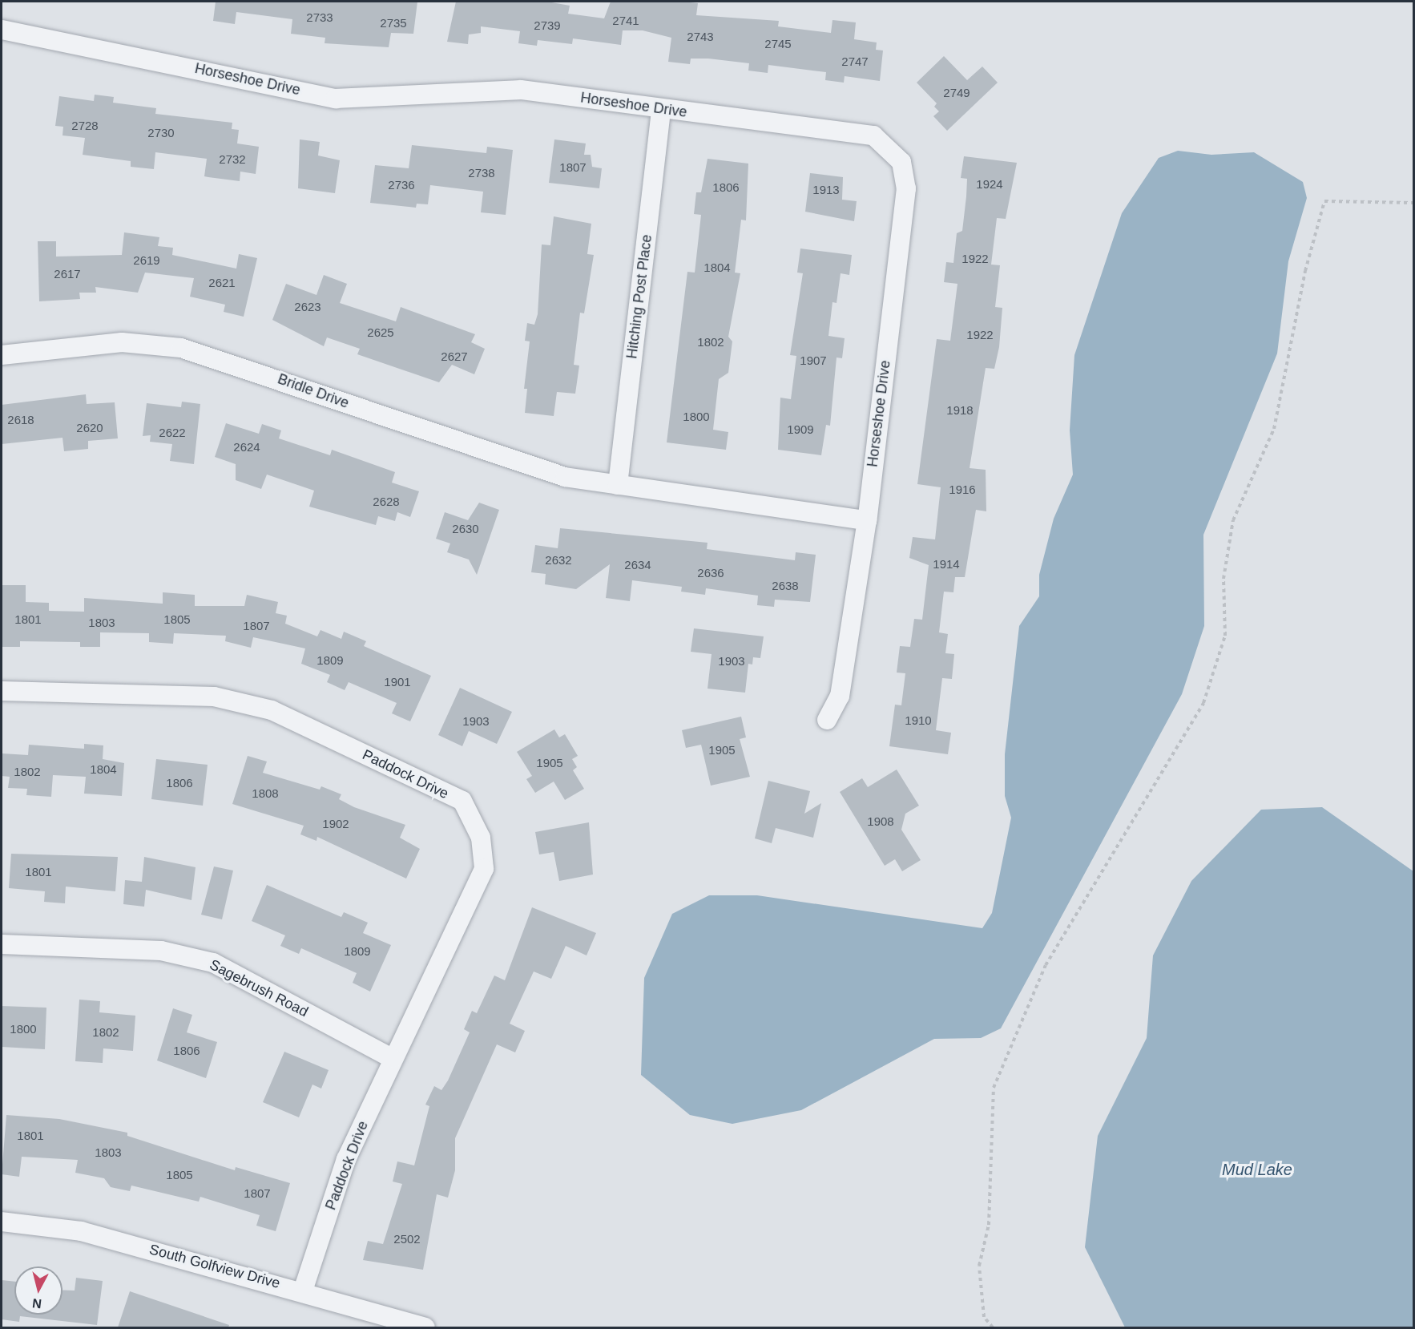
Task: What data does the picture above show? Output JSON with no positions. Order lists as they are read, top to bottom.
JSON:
{
  "streets": {
    "street": [
      "Horseshoe Drive",
      "Hitching Post Place",
      "Bridle Drive",
      "Paddock Drive",
      "Sagebrush Road",
      "South Golfview Drive"
    ]
  },
  "crossings": [
    ["Horseshoe Drive", "Hitching Post Place"],
    ["Hitching Post Place", "Bridle Drive"],
    ["Paddock Drive", "Sagebrush Road"],
    ["Paddock Drive", "South Golfview Drive"]
  ],
  "water": ["Mud Lake"],
  "house_numbers": [
    "2733",
    "2741",
    "2735",
    "2739",
    "2743",
    "2745",
    "2747",
    "2749",
    "2728",
    "2730",
    "2732",
    "1807",
    "2738",
    "1924",
    "2736",
    "1806",
    "1913",
    "1922",
    "2619",
    "1804",
    "2617",
    "2621",
    "2623",
    "2625",
    "1922",
    "1802",
    "2627",
    "1907",
    "1918",
    "1800",
    "2618",
    "2620",
    "1909",
    "2622",
    "2624",
    "1916",
    "2628",
    "2630",
    "2632",
    "1914",
    "2634",
    "2636",
    "2638",
    "1801",
    "1805",
    "1803",
    "1807",
    "1809",
    "1903",
    "1901",
    "1910",
    "1903",
    "1905",
    "1905",
    "1804",
    "1802",
    "1806",
    "1808",
    "1908",
    "1902",
    "1801",
    "1809",
    "1800",
    "1802",
    "1806",
    "1801",
    "1803",
    "1805",
    "1807",
    "2502"
  ],
  "north": "bottom"
}
